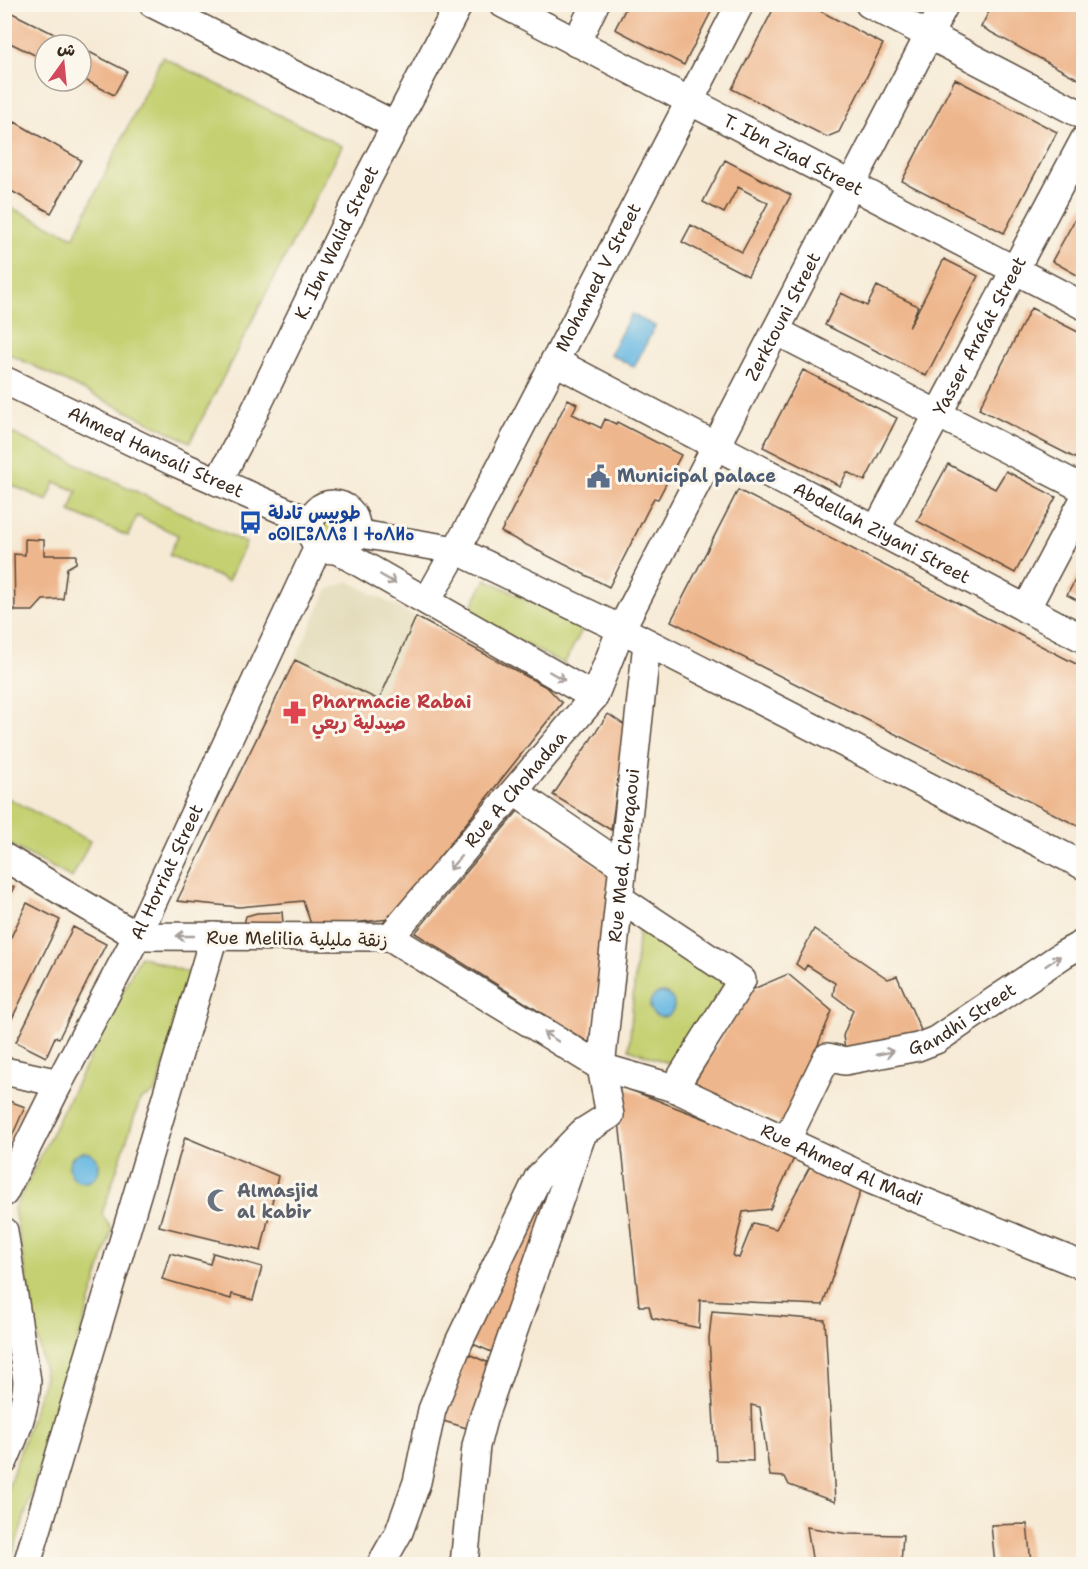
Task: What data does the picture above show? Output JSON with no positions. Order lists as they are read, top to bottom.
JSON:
{
  "streets": {
    "street": [
      "T. Ibn Ziad Street",
      "K. Ibn Walid Street",
      "Mohamed V Street",
      "Zerktouni Street",
      "Yasser Arafat Street",
      "Ahmed Hansali Street",
      "Abdellah Ziyani Street",
      "Rue A Chohadaa",
      "Rue Med. Cherqaoui",
      "Al Horriat Street",
      "Rue Melilia زنقة مليلية",
      "Gandhi Street",
      "Rue Ahmed Al Madi"
    ]
  },
  "crossings": [
    ["T. Ibn Ziad Street", "Mohamed V Street"],
    ["T. Ibn Ziad Street", "Zerktouni Street"],
    ["T. Ibn Ziad Street", "Yasser Arafat Street"],
    ["K. Ibn Walid Street", "Ahmed Hansali Street"],
    ["Mohamed V Street", "Abdellah Ziyani Street"],
    ["Zerktouni Street", "Abdellah Ziyani Street"],
    ["Zerktouni Street", "Rue A Chohadaa"],
    ["Yasser Arafat Street", "Abdellah Ziyani Street"],
    ["Ahmed Hansali Street", "Al Horriat Street"],
    ["Rue A Chohadaa", "Rue Melilia زنقة مليلية"],
    ["Rue Med. Cherqaoui", "Rue Melilia زنقة مليلية"],
    ["Rue Med. Cherqaoui", "Rue Ahmed Al Madi"],
    ["Al Horriat Street", "Rue Melilia زنقة مليلية"],
    ["Rue Melilia زنقة مليلية", "Rue Ahmed Al Madi"],
    ["Gandhi Street", "Rue Ahmed Al Madi"]
  ],
  "one_way": ["Rue A Chohadaa", "Gandhi Street"],
  "places": {
    "public building": ["Municipal palace"],
    "bus stop": ["طوبيس تادلة ⴰⵙⵏⵎⵓⴷⴷⵓ ⵏ ⵜⴰⴷⵍⴰ"],
    "pharmacy": ["Pharmacie Rabai صيدلية ربعي"],
    "mosque": ["Almasjid al kabir"]
  },
  "north": "top"
}
